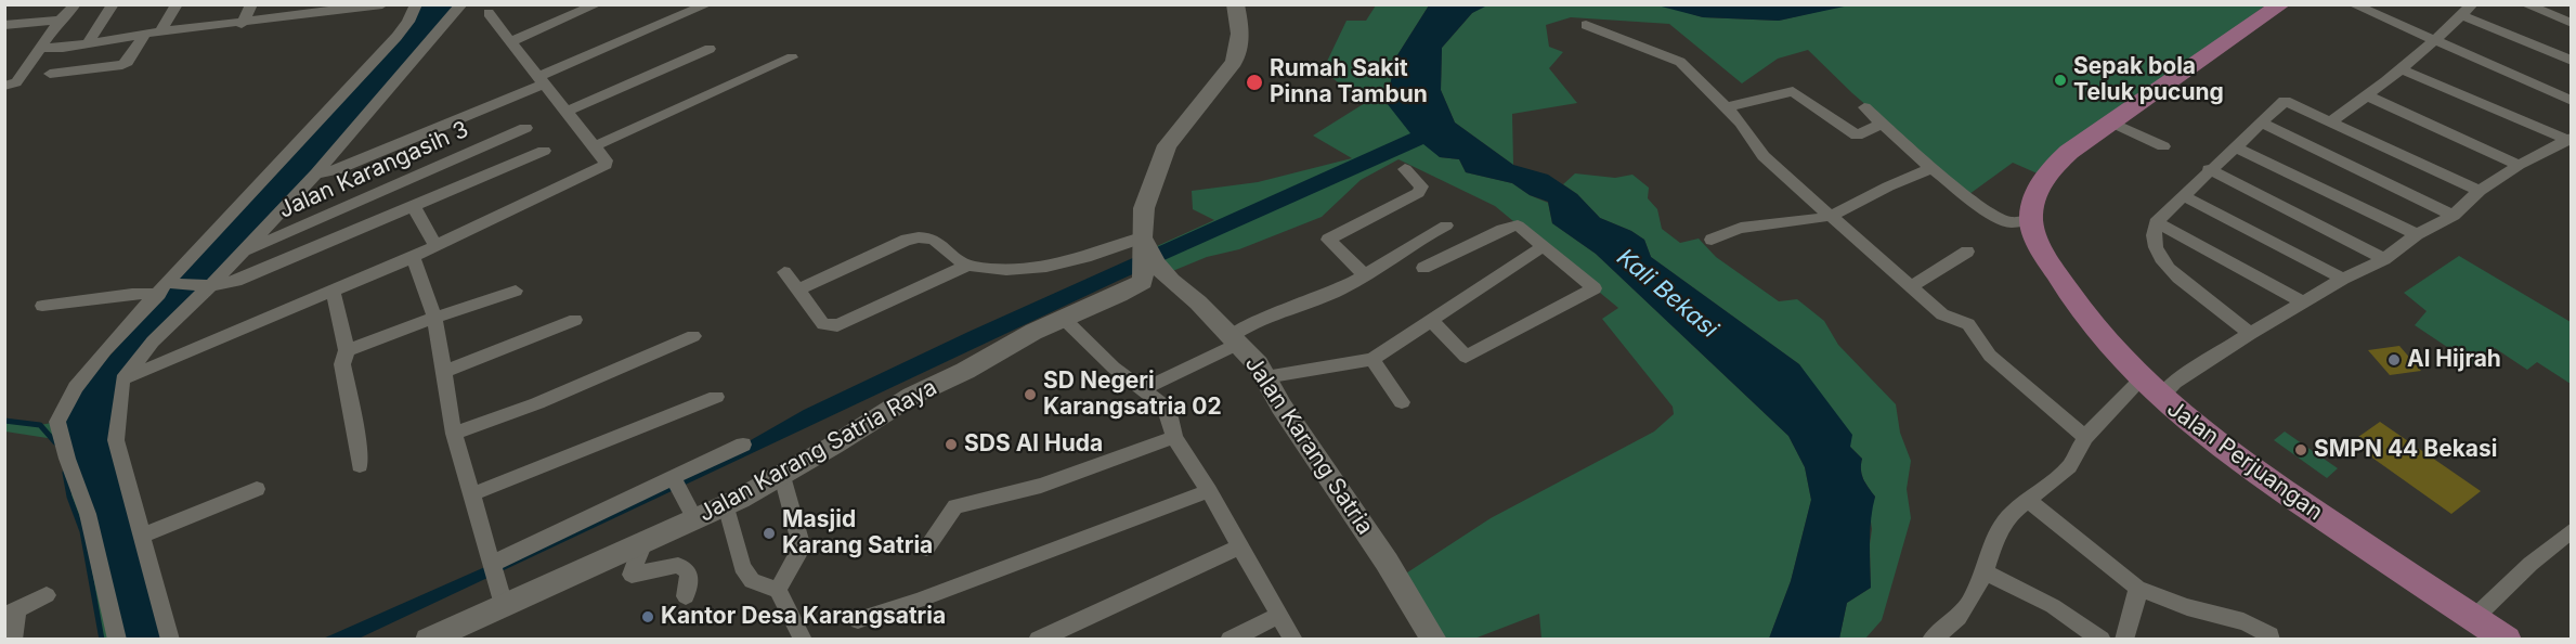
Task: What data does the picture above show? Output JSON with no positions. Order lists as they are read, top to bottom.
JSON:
{
  "streets": {
    "main road": ["Jalan Perjuangan"],
    "street": ["Jalan Karangasih 3", "Jalan Karang Satria", "Jalan Karang Satria Raya"]
  },
  "water": ["Kali Bekasi"],
  "places": [
    "Sepak bola Teluk pucung",
    "Rumah Sakit Pinna Tambun",
    "Al Hijrah",
    "SD Negeri Karangsatria 02",
    "SDS Al Huda",
    "SMPN 44 Bekasi",
    "Masjid Karang Satria",
    "Kantor Desa Karangsatria"
  ]
}
